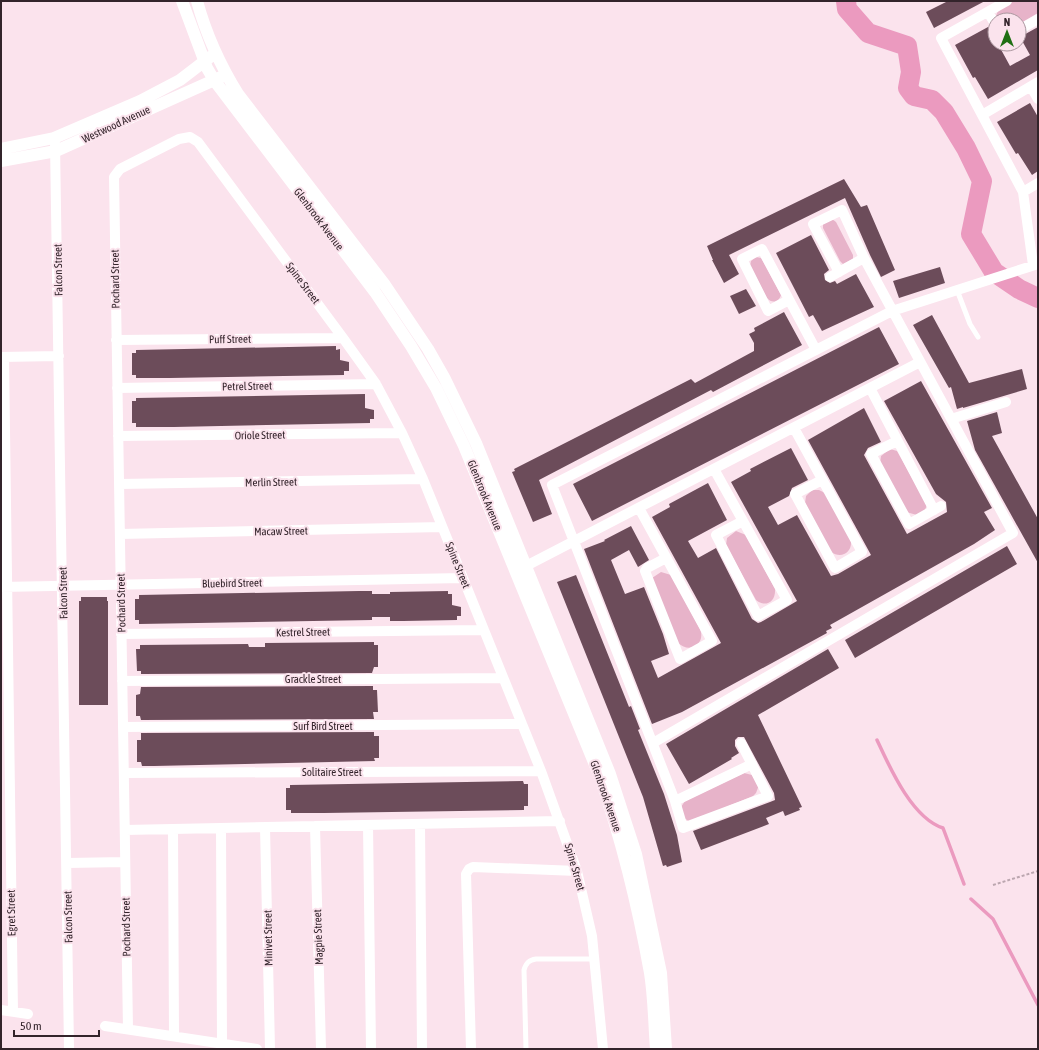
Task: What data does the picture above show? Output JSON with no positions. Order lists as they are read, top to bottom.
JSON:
{
  "streets": {
    "street": [
      "Westwood Avenue",
      "Glenbrook Avenue",
      "Falcon Street",
      "Pochard Street",
      "Spine Street",
      "Puff Street",
      "Petrel Street",
      "Oriole Street",
      "Merlin Street",
      "Macaw Street",
      "Bluebird Street",
      "Kestrel Street",
      "Grackle Street",
      "Surf Bird Street",
      "Solitaire Street",
      "Egret Street",
      "Magpie Street",
      "Minivet Street"
    ]
  },
  "crossings": [
    ["Westwood Avenue", "Glenbrook Avenue"],
    ["Westwood Avenue", "Falcon Street"],
    ["Falcon Street", "Bluebird Street"],
    ["Pochard Street", "Spine Street"],
    ["Pochard Street", "Puff Street"],
    ["Pochard Street", "Petrel Street"],
    ["Pochard Street", "Oriole Street"],
    ["Pochard Street", "Merlin Street"],
    ["Pochard Street", "Macaw Street"],
    ["Pochard Street", "Bluebird Street"],
    ["Pochard Street", "Kestrel Street"],
    ["Pochard Street", "Grackle Street"],
    ["Pochard Street", "Surf Bird Street"],
    ["Pochard Street", "Solitaire Street"],
    ["Spine Street", "Puff Street"],
    ["Spine Street", "Petrel Street"],
    ["Spine Street", "Oriole Street"],
    ["Spine Street", "Merlin Street"],
    ["Spine Street", "Macaw Street"],
    ["Spine Street", "Bluebird Street"],
    ["Spine Street", "Kestrel Street"],
    ["Spine Street", "Grackle Street"],
    ["Spine Street", "Surf Bird Street"],
    ["Spine Street", "Solitaire Street"],
    ["Bluebird Street", "Egret Street"]
  ],
  "scale_bar": "50 m",
  "north": "top"
}
